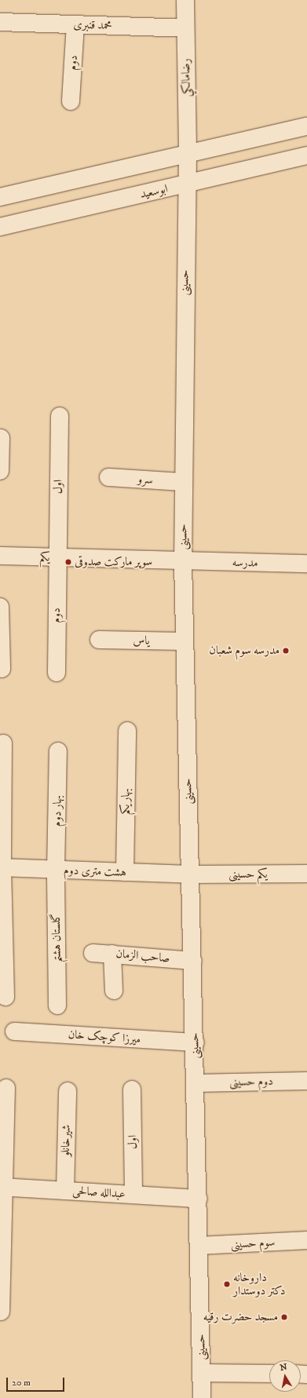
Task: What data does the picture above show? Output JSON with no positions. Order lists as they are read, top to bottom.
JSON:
{
  "streets": {
    "street": [
      "محمد قنبری",
      "دوم",
      "رضامالكي",
      "ابوسعید",
      "حسینی",
      "سرو",
      "اول",
      "یکم",
      "مدرسه",
      "یاس",
      "بهار یکم",
      "بهار دوم",
      "هشت متری دوم",
      "یکم حسینی",
      "گلستان هشتم",
      "صاحب الزمان",
      "میرزا کوچک خان",
      "دوم حسینی",
      "شیرخانلو",
      "عبدالله صالحی",
      "سوم حسینی"
    ]
  },
  "crossings": [
    ["محمد قنبری", "دوم"],
    ["محمد قنبری", "رضامالكي"],
    ["دوم", "اول"],
    ["دوم", "یکم"],
    ["رضامالكي", "ابوسعید"],
    ["رضامالكي", "حسینی"],
    ["ابوسعید", "حسینی"],
    ["حسینی", "سرو"],
    ["حسینی", "یکم"],
    ["حسینی", "مدرسه"],
    ["حسینی", "یاس"],
    ["حسینی", "هشت متری دوم"],
    ["حسینی", "یکم حسینی"],
    ["حسینی", "صاحب الزمان"],
    ["حسینی", "میرزا کوچک خان"],
    ["حسینی", "دوم حسینی"],
    ["حسینی", "عبدالله صالحی"],
    ["حسینی", "سوم حسینی"],
    ["اول", "یکم"],
    ["اول", "عبدالله صالحی"],
    ["یکم", "مدرسه"],
    ["بهار یکم", "هشت متری دوم"],
    ["بهار دوم", "هشت متری دوم"],
    ["بهار دوم", "گلستان هشتم"],
    ["هشت متری دوم", "یکم حسینی"],
    ["هشت متری دوم", "گلستان هشتم"],
    ["شیرخانلو", "عبدالله صالحی"]
  ],
  "places": [
    "سوپر مارکت صدوقی",
    "مدرسه سوم شعبان",
    "داروخانه دکتر دوستدار",
    "مسجد حضرت رقیه"
  ],
  "scale_bar": "20 m",
  "north": "top"
}
